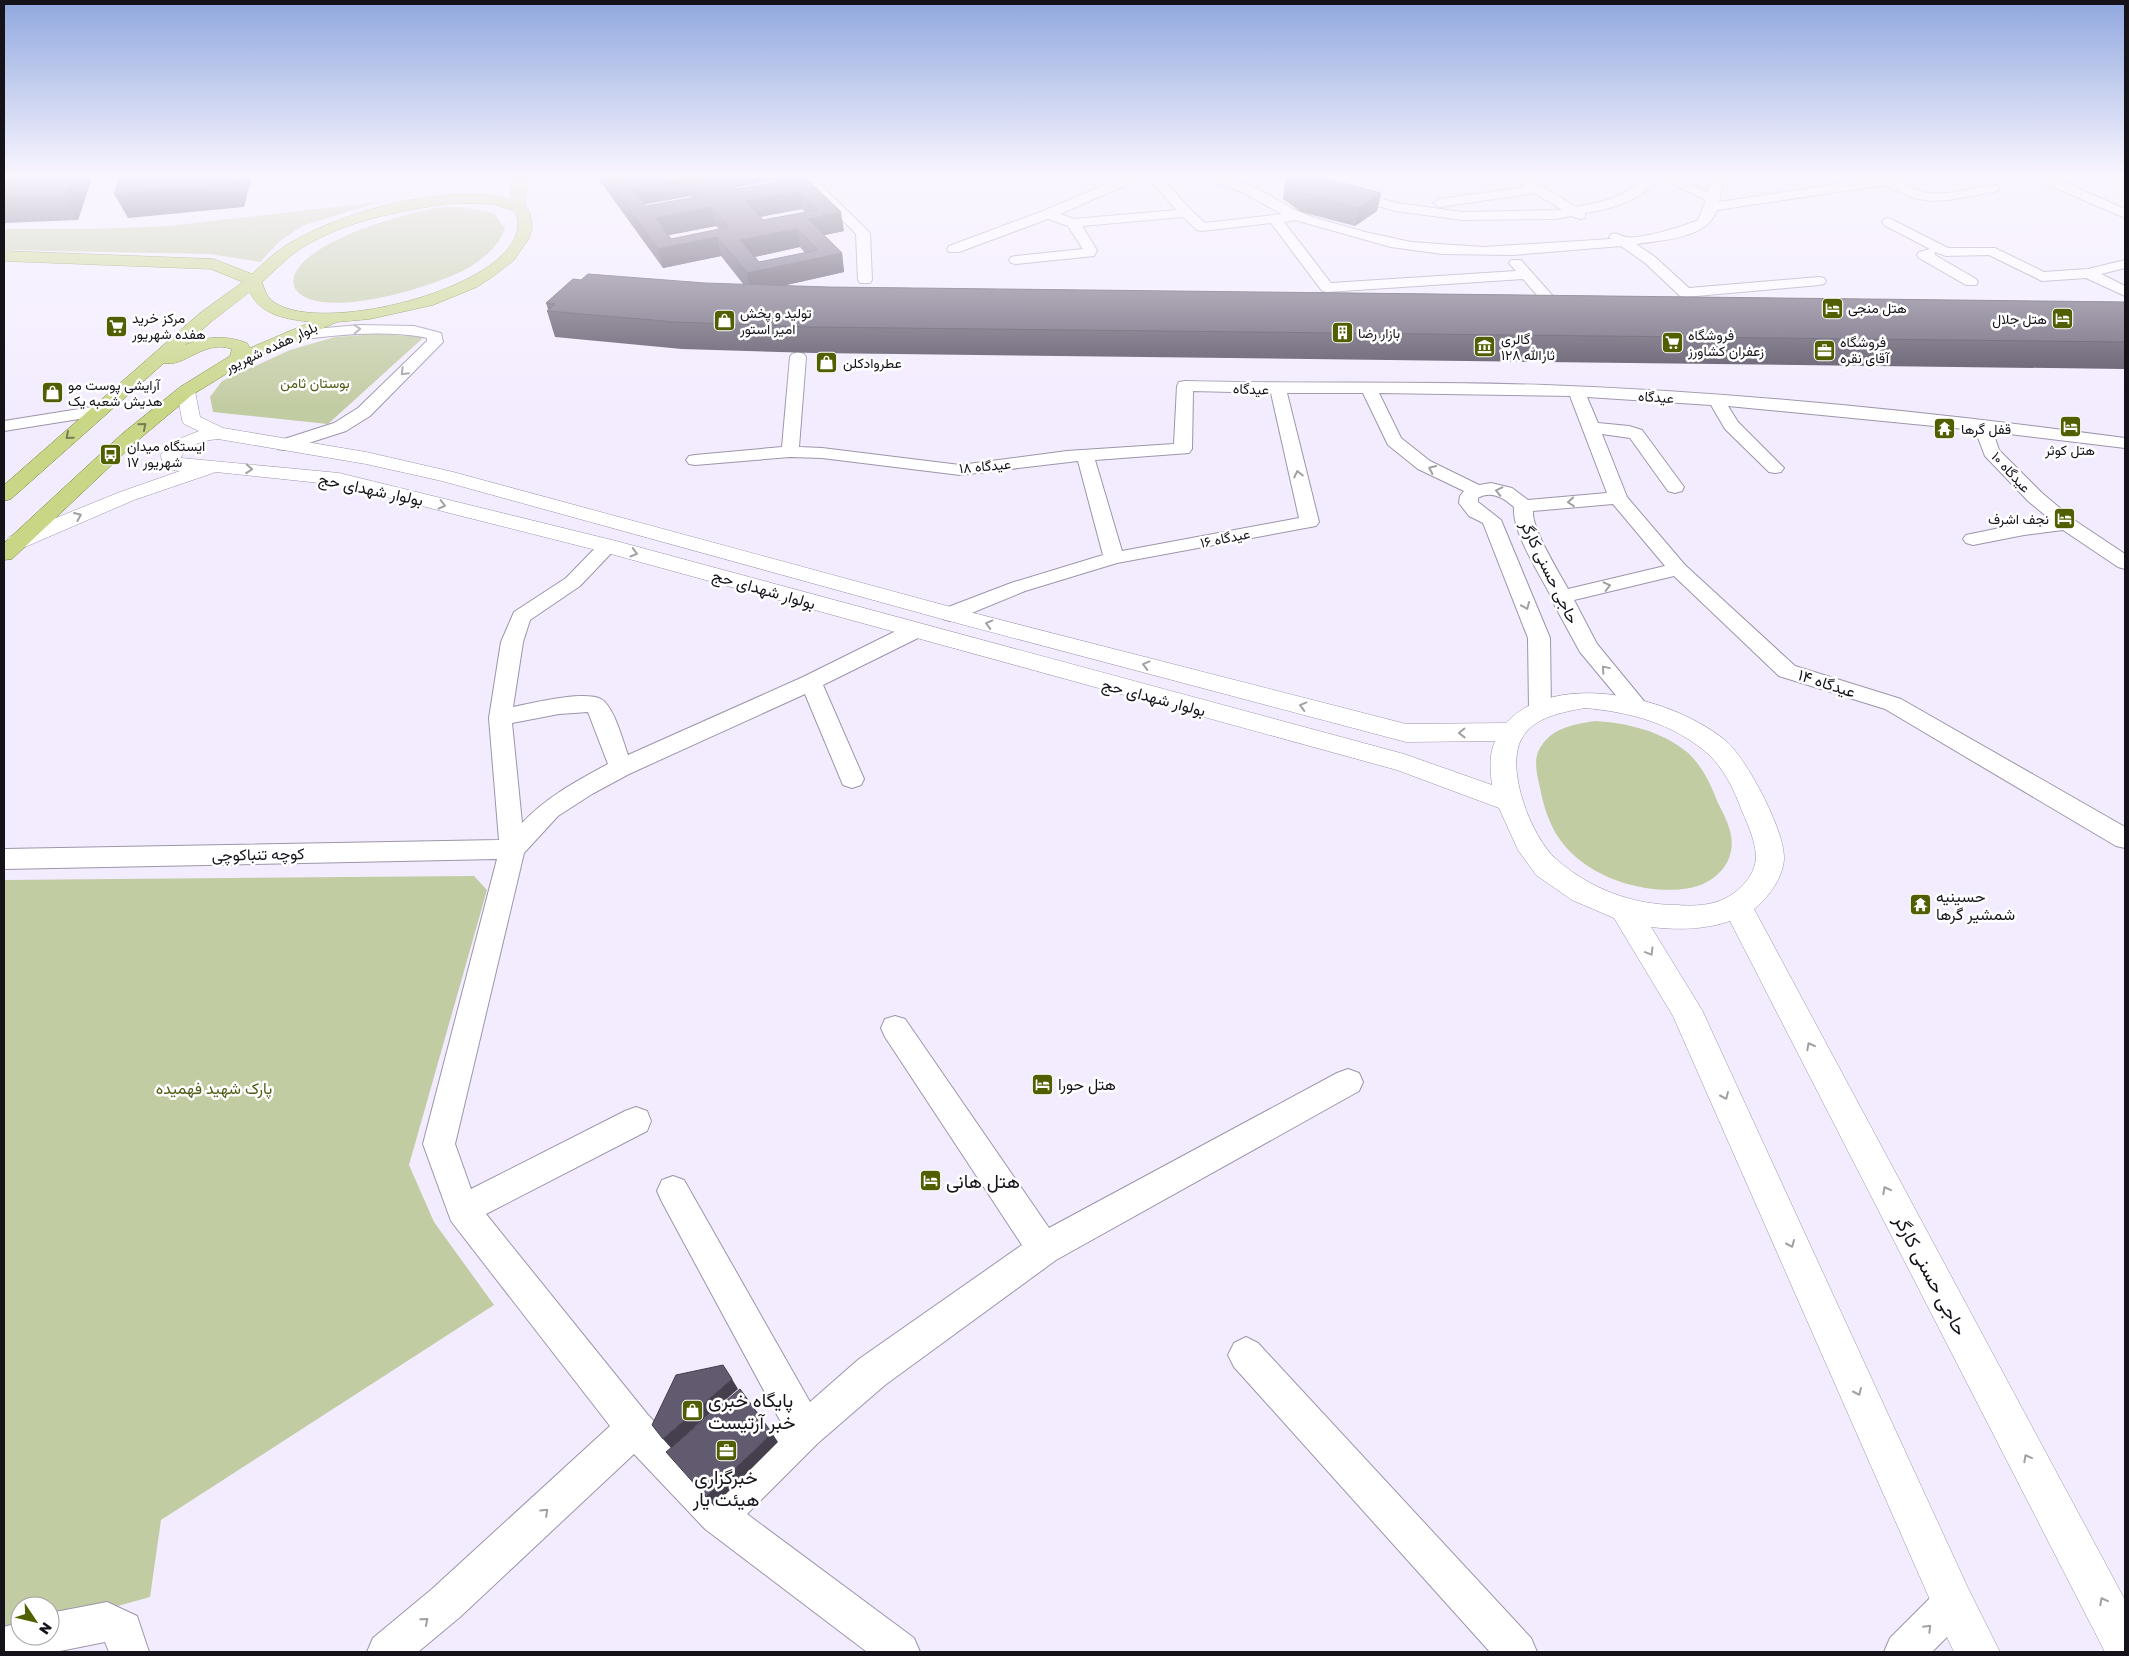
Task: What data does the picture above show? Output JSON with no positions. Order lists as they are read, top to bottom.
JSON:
{
  "streets": {
    "main road": ["بلوار هفده شهریور"],
    "street": [
      "عیدگاه",
      "عیدگاه ۱۸",
      "عیدگاه ۱۰",
      "بولوار شهدای حج",
      "عیدگاه ۱۶",
      "حاجی حسنی کارگر",
      "عیدگاه ۱۴",
      "کوچه تنباکوچی"
    ]
  },
  "crossings": [
    ["بلوار هفده شهریور", "بولوار شهدای حج"],
    ["عیدگاه", "عیدگاه ۱۸"],
    ["عیدگاه", "عیدگاه ۱۰"],
    ["عیدگاه", "عیدگاه ۱۶"],
    ["عیدگاه", "عیدگاه ۱۴"],
    ["بولوار شهدای حج", "عیدگاه ۱۶"]
  ],
  "parks": ["بوستان ثامن", "پارک شهید فهمیده"],
  "places": {
    "hotel": [
      "هتل منجی",
      "هتل جلال",
      "هتل کوثر",
      "نجف اشرف",
      "هتل حورا",
      "هتل هانی"
    ],
    "shop": [
      "تولید و پخش امیر استور",
      "عطروادکلن",
      "آرایشی پوست مو هدیش شعبه یک",
      "پایگاه خبری خبر آرتیست"
    ],
    "supermarket": ["مرکز خرید هفده شهریور", "فروشگاه زعفران کشاورز"],
    "building": ["بازار رضا"],
    "museum": ["گالری ثارالله ۱۲۸"],
    "office": ["فروشگاه آقای نقره", "خبرگزاری هیئت یار"],
    "temple": ["قفل گرها", "حسینیه شمشیر گرها"],
    "bus stop": ["ایستگاه میدان ۱۷ شهریور"]
  },
  "north": "bottom right"
}
